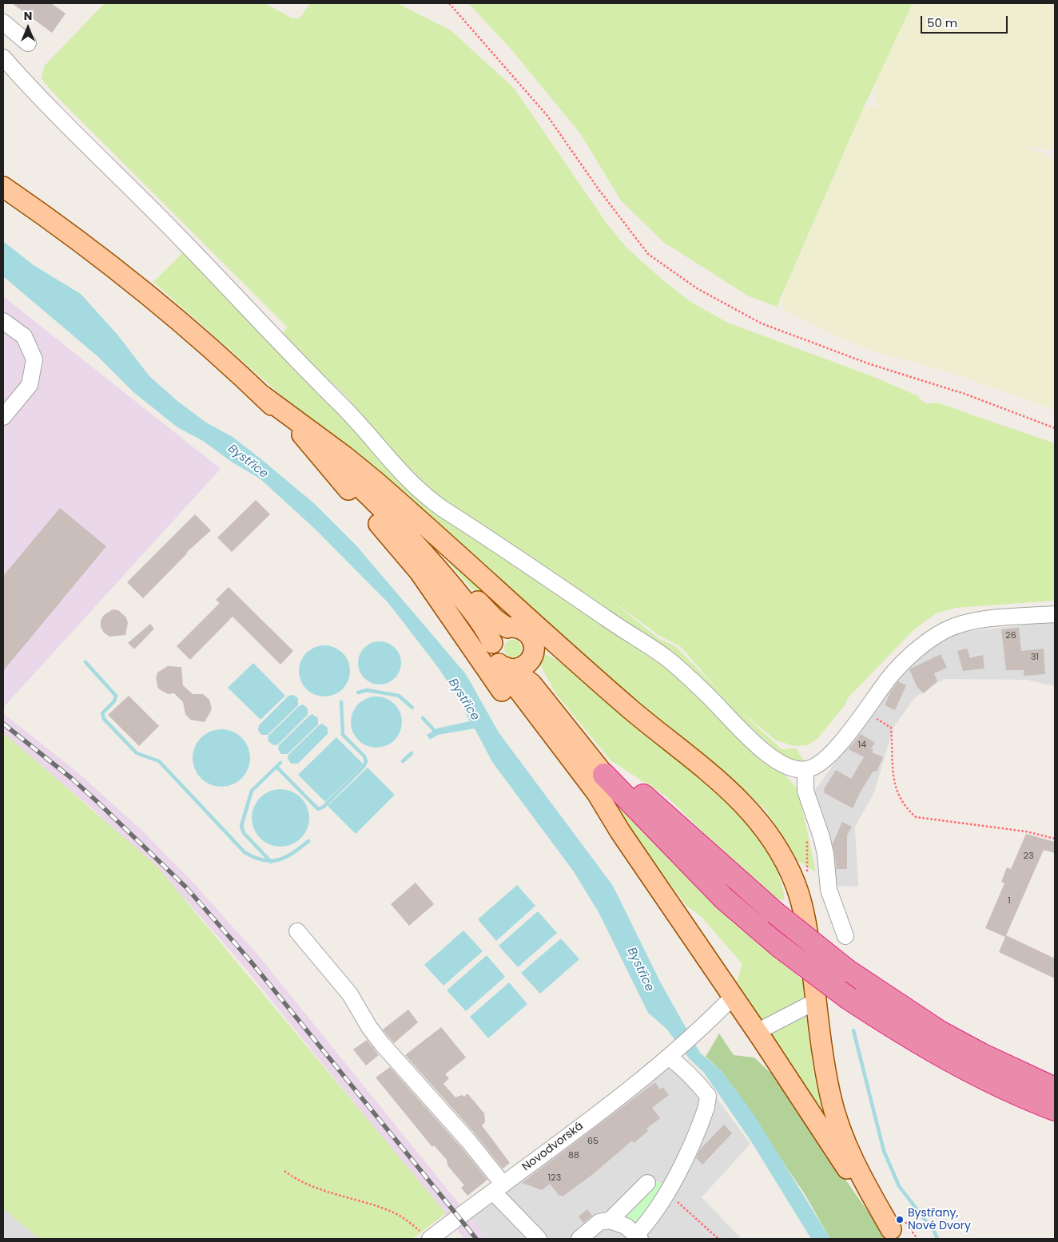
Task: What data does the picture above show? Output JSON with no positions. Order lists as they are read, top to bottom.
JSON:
{
  "streets": {
    "street": ["Novodvorská"]
  },
  "water": ["Bystřice"],
  "places": ["Bystřany, Nové Dvory"],
  "house_numbers": [
    "26",
    "31",
    "14",
    "23",
    "1",
    "65",
    "88",
    "123"
  ],
  "scale_bar": "50 m",
  "north": "top"
}
